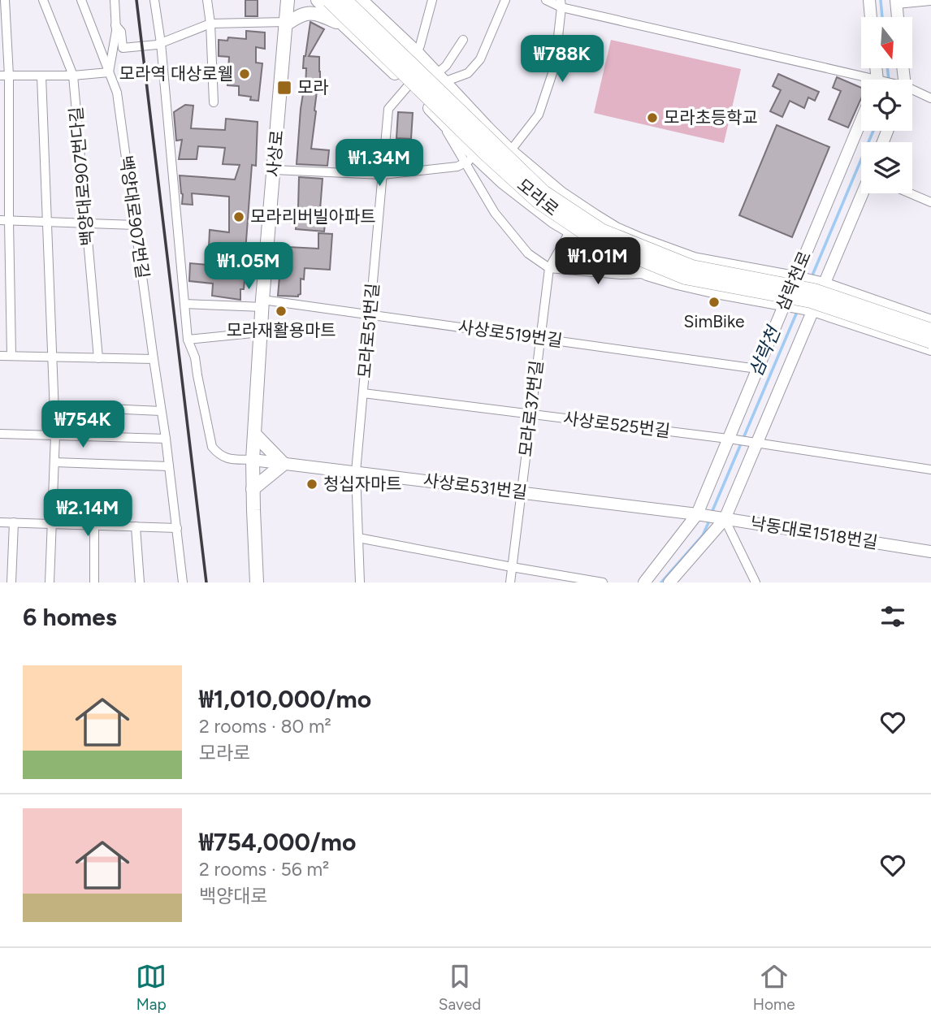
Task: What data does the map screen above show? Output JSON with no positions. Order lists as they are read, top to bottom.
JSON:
{
  "streets": {
    "highway": ["모라로"],
    "main road": ["사상로"],
    "street": [
      "백양대로907번다길",
      "백양대로907번길",
      "삼락천로",
      "모라로51번길",
      "사상로519번길",
      "모라로37번길",
      "사상로525번길",
      "사상로531번길",
      "낙동대로1518번길"
    ]
  },
  "crossings": [
    ["사상로", "사상로519번길"],
    ["사상로", "사상로531번길"],
    ["모라로", "삼락천로"],
    ["모라로", "모라로51번길"],
    ["모라로", "모라로37번길"],
    ["삼락천로", "사상로519번길"],
    ["삼락천로", "사상로525번길"],
    ["삼락천로", "사상로531번길"],
    ["삼락천로", "낙동대로1518번길"],
    ["모라로51번길", "사상로519번길"],
    ["모라로51번길", "사상로525번길"],
    ["모라로51번길", "사상로531번길"],
    ["사상로519번길", "모라로37번길"],
    ["모라로37번길", "사상로525번길"],
    ["모라로37번길", "사상로531번길"],
    ["사상로531번길", "낙동대로1518번길"]
  ],
  "water": ["삼락천"],
  "places": {
    "other": [
      "모라역 대상로웰",
      "모라초등학교",
      "모라리버빌아파트",
      "SimBike",
      "모라재활용마트",
      "청십자마트"
    ],
    "transit": ["모라"]
  },
  "north": "bottom",
  "page": {
    "price": [
      "₩788K",
      "₩1.34M",
      "₩1.01M",
      "₩1.05M",
      "₩754K",
      "₩2.14M"
    ],
    "heading": "6 homes",
    "list": [
      {
        "name": "₩1,010,000/mo",
        "note": "2 rooms · 80 m² · 모라로"
      },
      {
        "name": "₩754,000/mo",
        "note": "2 rooms · 56 m² · 백양대로"
      }
    ],
    "tabs": ["Map", "Saved", "Home"]
  }
}
